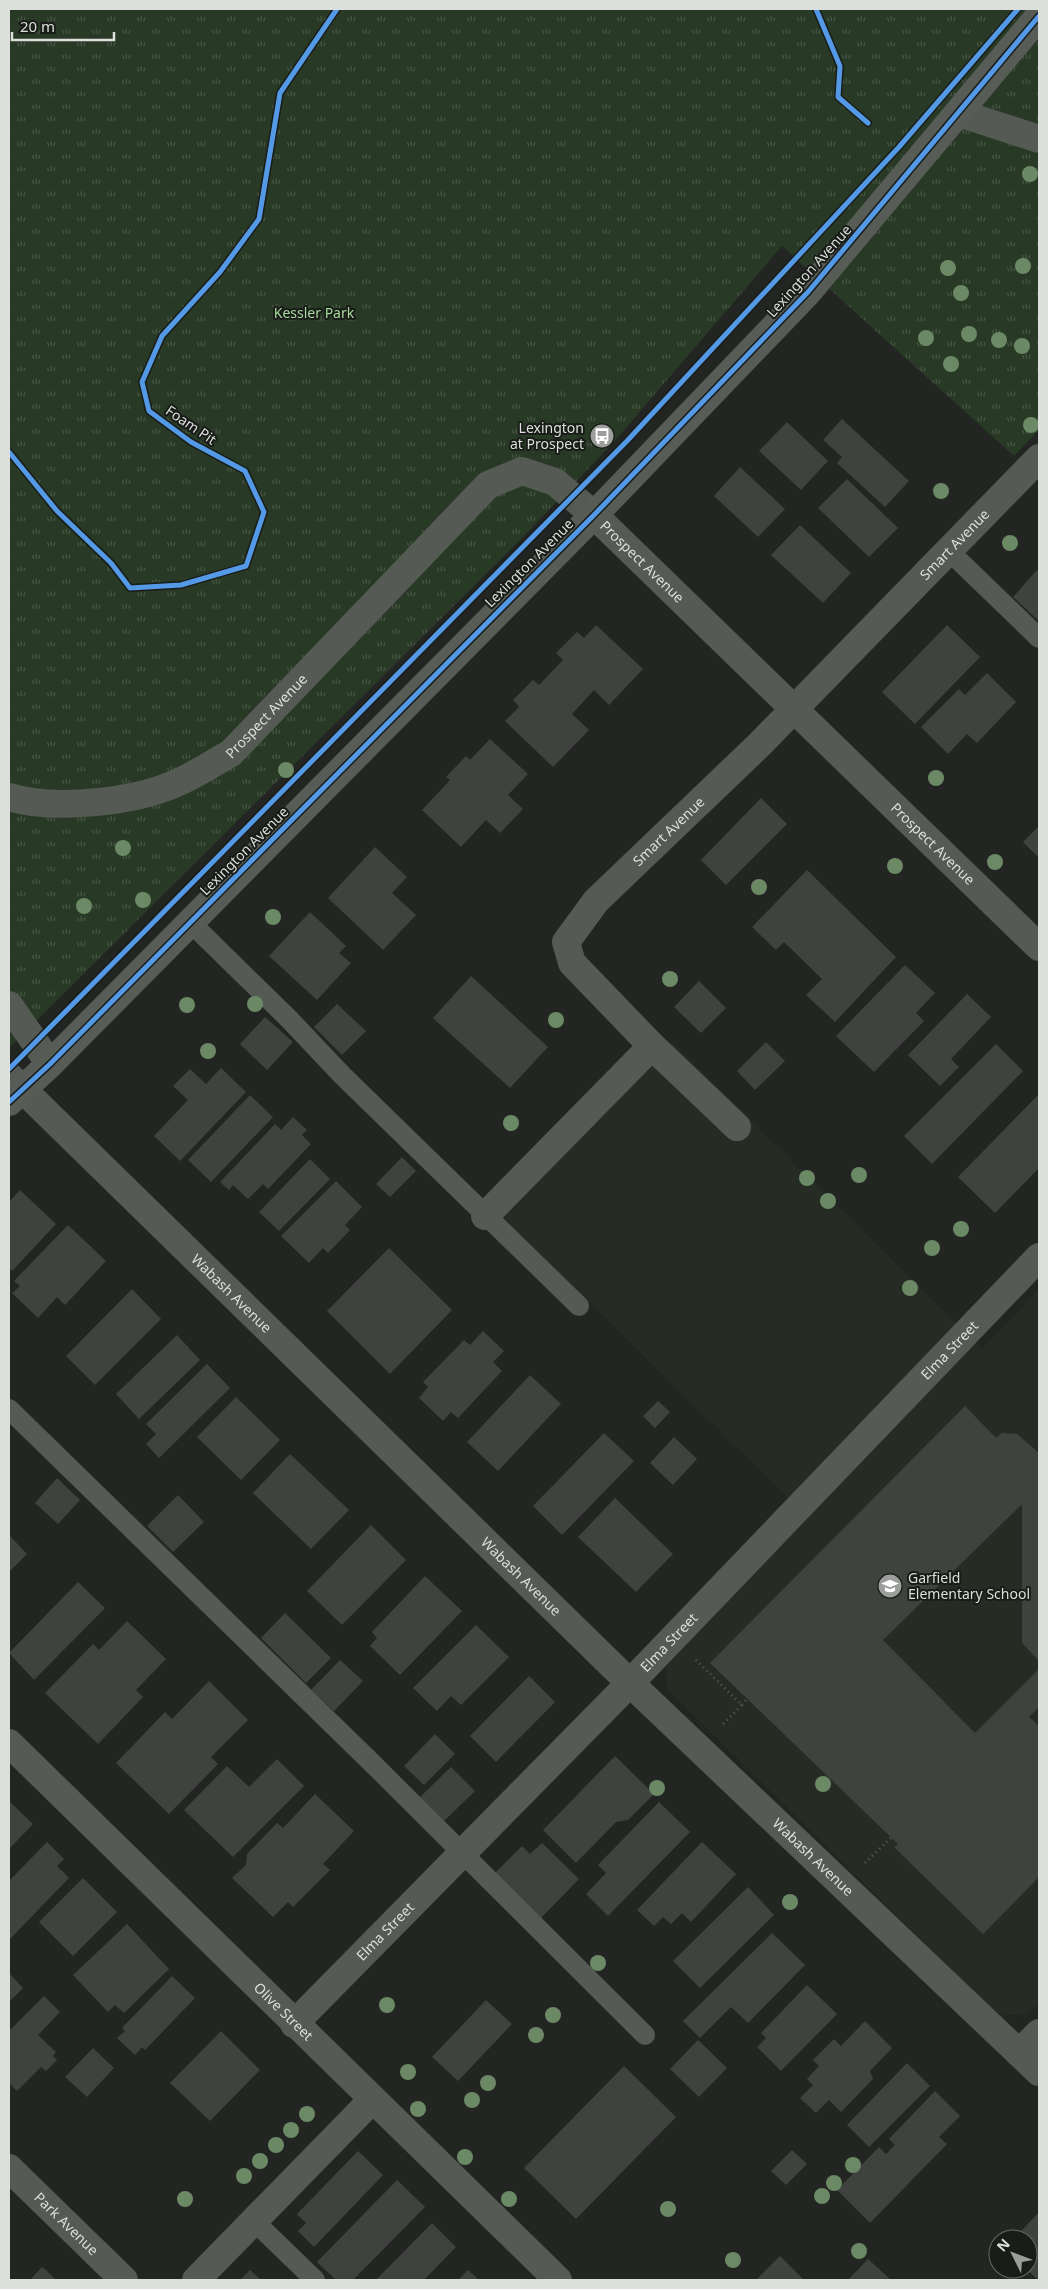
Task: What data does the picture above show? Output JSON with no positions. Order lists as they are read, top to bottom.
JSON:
{
  "streets": {
    "street": [
      "Lexington Avenue",
      "Smart Avenue",
      "Prospect Avenue",
      "Wabash Avenue",
      "Elma Street",
      "Olive Street",
      "Park Avenue"
    ],
    "cycle path": ["Foam Pit"]
  },
  "crossings": [
    ["Lexington Avenue", "Prospect Avenue"],
    ["Lexington Avenue", "Wabash Avenue"],
    ["Smart Avenue", "Prospect Avenue"],
    ["Wabash Avenue", "Elma Street"],
    ["Elma Street", "Olive Street"]
  ],
  "parks": ["Kessler Park"],
  "places": {
    "bus stop": ["Lexington at Prospect"],
    "school or university": ["Garfield Elementary School"]
  },
  "scale_bar": "20 m",
  "north": "top left"
}
